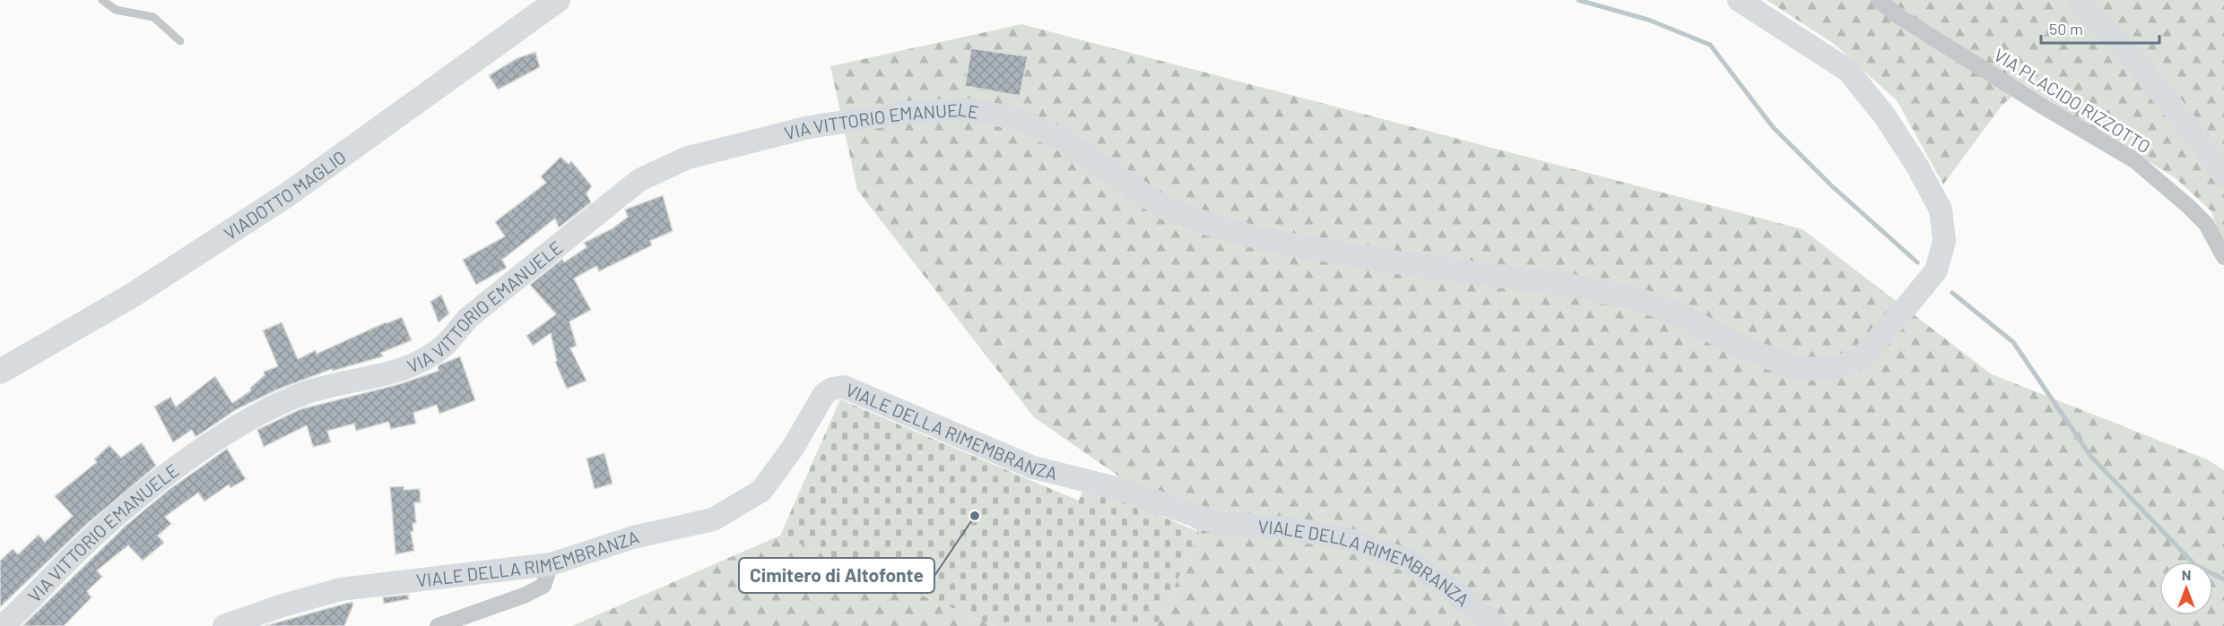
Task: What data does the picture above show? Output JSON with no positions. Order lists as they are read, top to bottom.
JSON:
{
  "streets": {
    "main road": ["VIA VITTORIO EMANUELE", "VIADOTTO MAGLIO", "VIALE DELLA RIMEMBRANZA"],
    "street": ["VIA PLACIDO RIZZOTTO"]
  },
  "places": ["Cimitero di Altofonte"],
  "scale_bar": "50 m",
  "north": "top"
}
